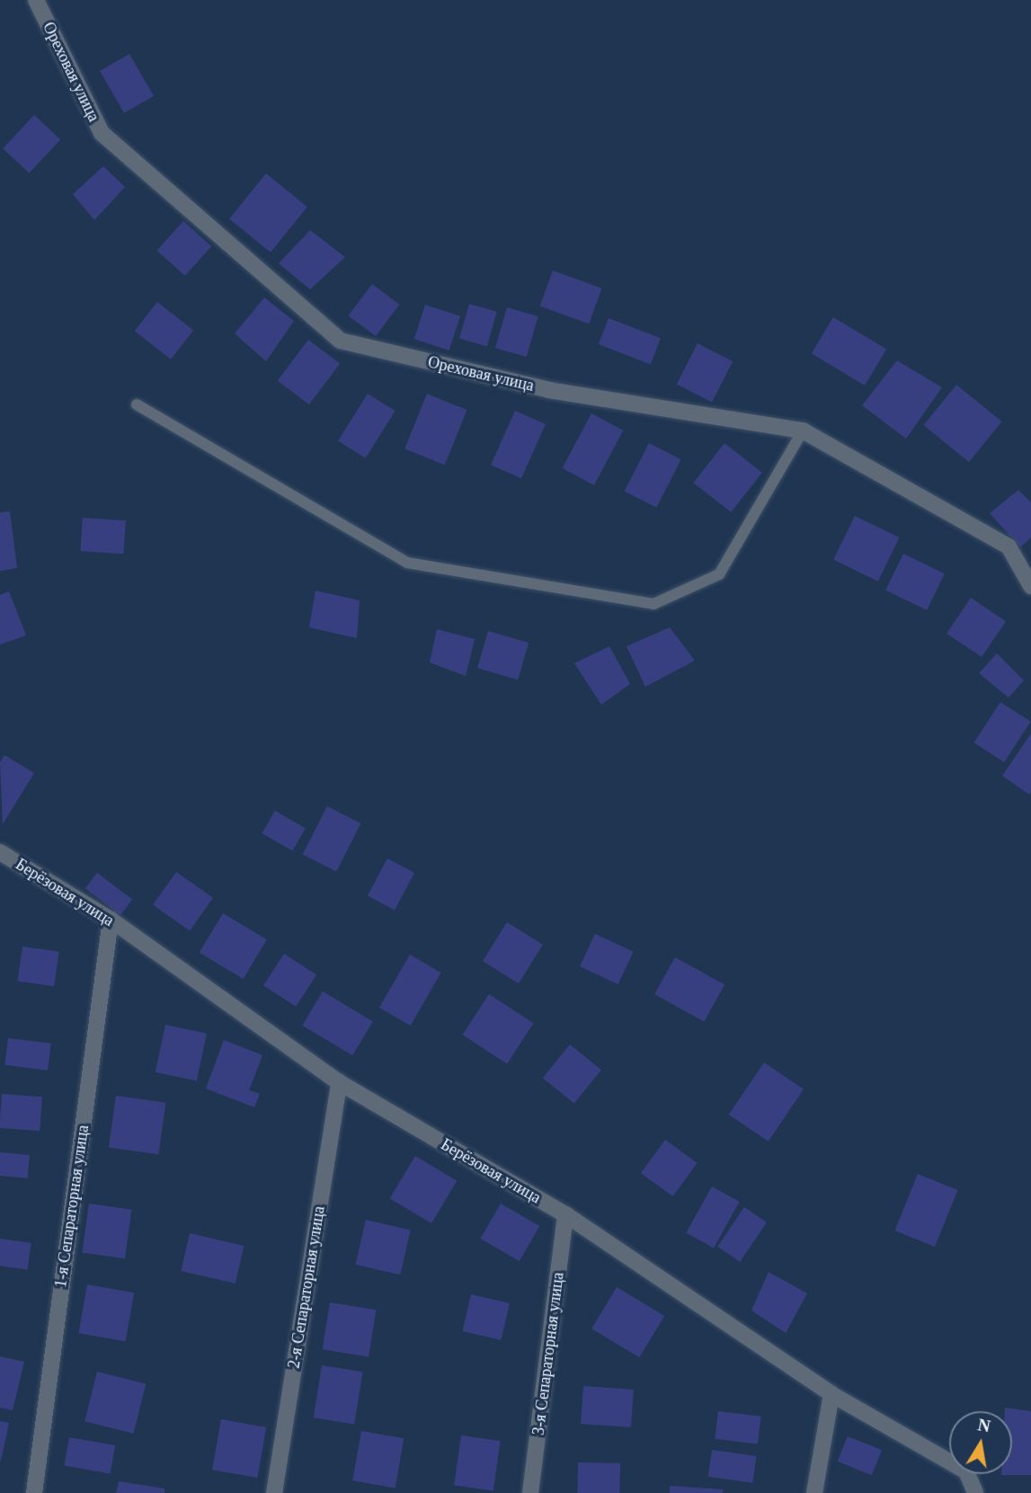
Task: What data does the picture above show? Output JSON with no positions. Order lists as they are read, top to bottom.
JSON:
{
  "streets": {
    "street": [
      "Ореховая улица",
      "Берёзовая улица",
      "1-я Сепараторная улица",
      "2-я Сепараторная улица",
      "3-я Сепараторная улица"
    ]
  },
  "crossings": [
    ["Берёзовая улица", "1-я Сепараторная улица"],
    ["Берёзовая улица", "2-я Сепараторная улица"],
    ["Берёзовая улица", "3-я Сепараторная улица"]
  ],
  "north": "top"
}
